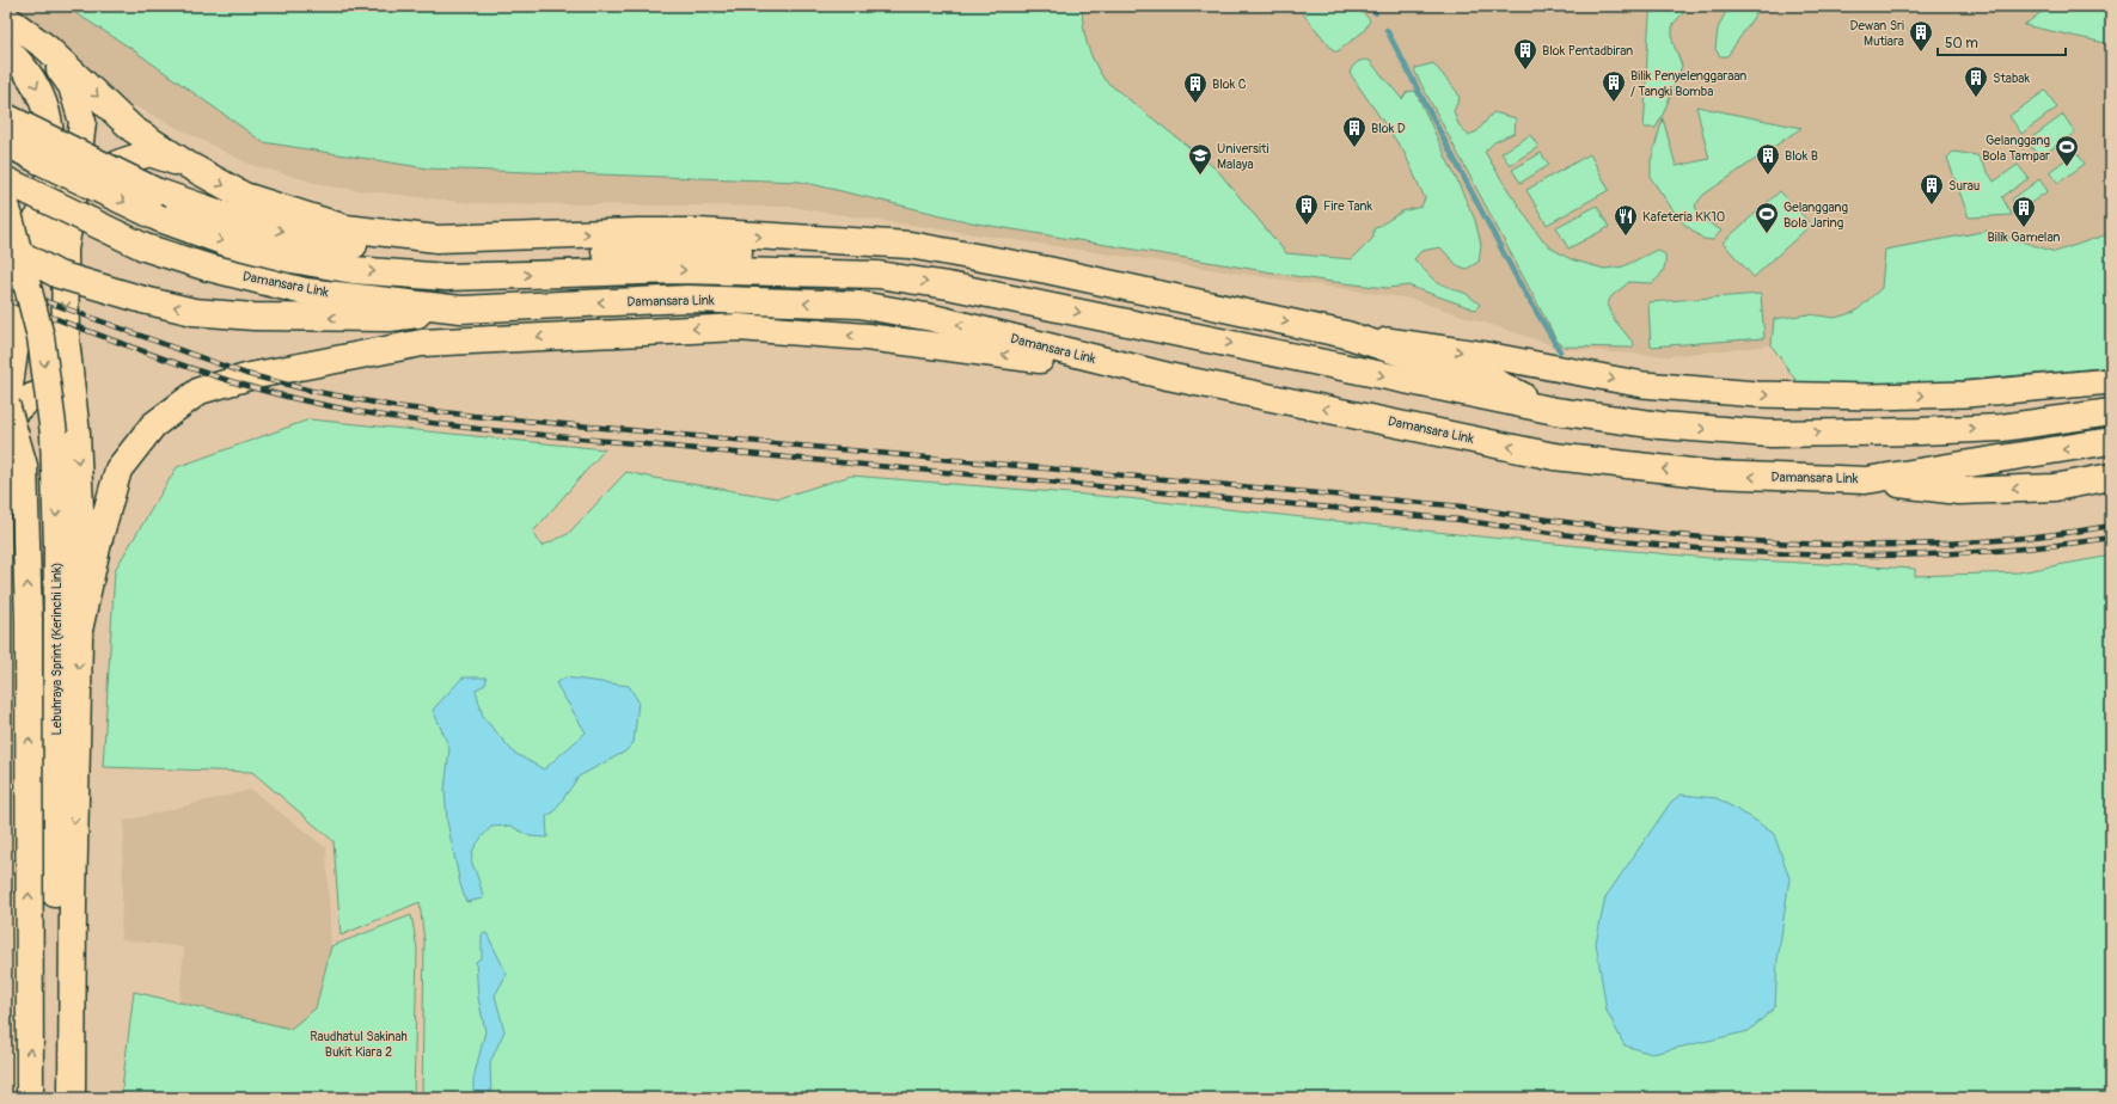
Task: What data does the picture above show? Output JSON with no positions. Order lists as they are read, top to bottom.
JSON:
{
  "streets": {
    "highway": ["Damansara Link", "Lebuhraya Sprint (Kerinchi Link)"]
  },
  "parks": ["Raudhatul Sakinah Bukit Kiara 2"],
  "places": {
    "building": [
      "Dewan Sri Mutiara",
      "Blok Pentadbiran",
      "Stabak",
      "Bilik Penyelenggaraan / Tangki Bomba",
      "Blok C",
      "Blok D",
      "Blok B",
      "Surau",
      "Fire Tank",
      "Bilik Gamelan"
    ],
    "sports": ["Gelanggang Bola Tampar", "Gelanggang Bola Jaring"],
    "school or university": ["Universiti Malaya"],
    "restaurant": ["Kafeteria KK10"]
  },
  "scale_bar": "50 m"
}
